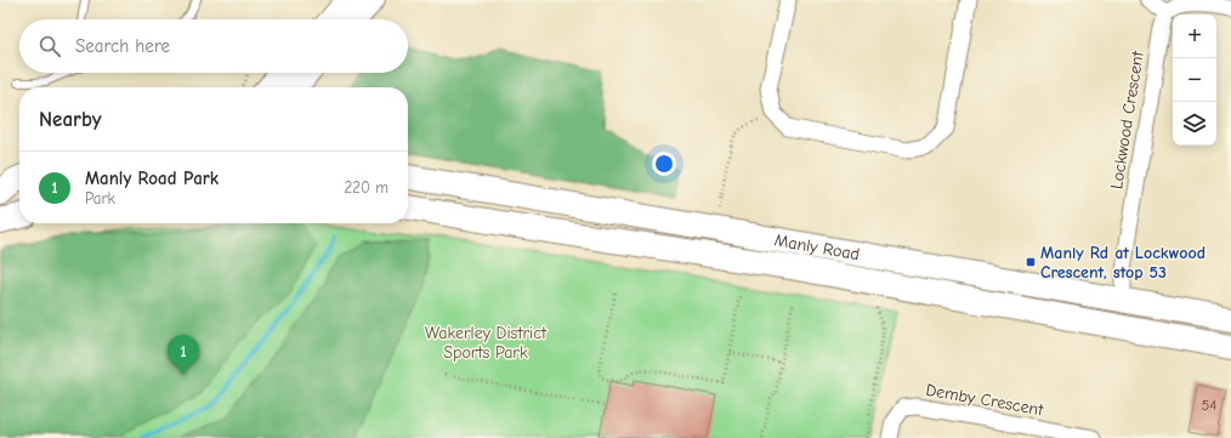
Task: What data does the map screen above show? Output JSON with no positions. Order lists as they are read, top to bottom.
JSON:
{
  "streets": {
    "main road": ["Manly Road"],
    "street": ["Lockwood Crescent", "Demby Crescent"]
  },
  "crossings": [
    ["Lockwood Crescent", "Manly Road"]
  ],
  "parks": ["Wakerley District Sports Park"],
  "places": {
    "transit": ["Manly Rd at Lockwood Crescent, stop 53"]
  },
  "house_numbers": ["54"],
  "page": {
    "map_buttons": ["+", "−"],
    "search": "Search here",
    "heading": "Nearby",
    "list": [
      {
        "mark": "1",
        "name": "Manly Road Park",
        "note": "Park",
        "value": "220 m"
      }
    ],
    "pins": "1"
  }
}
